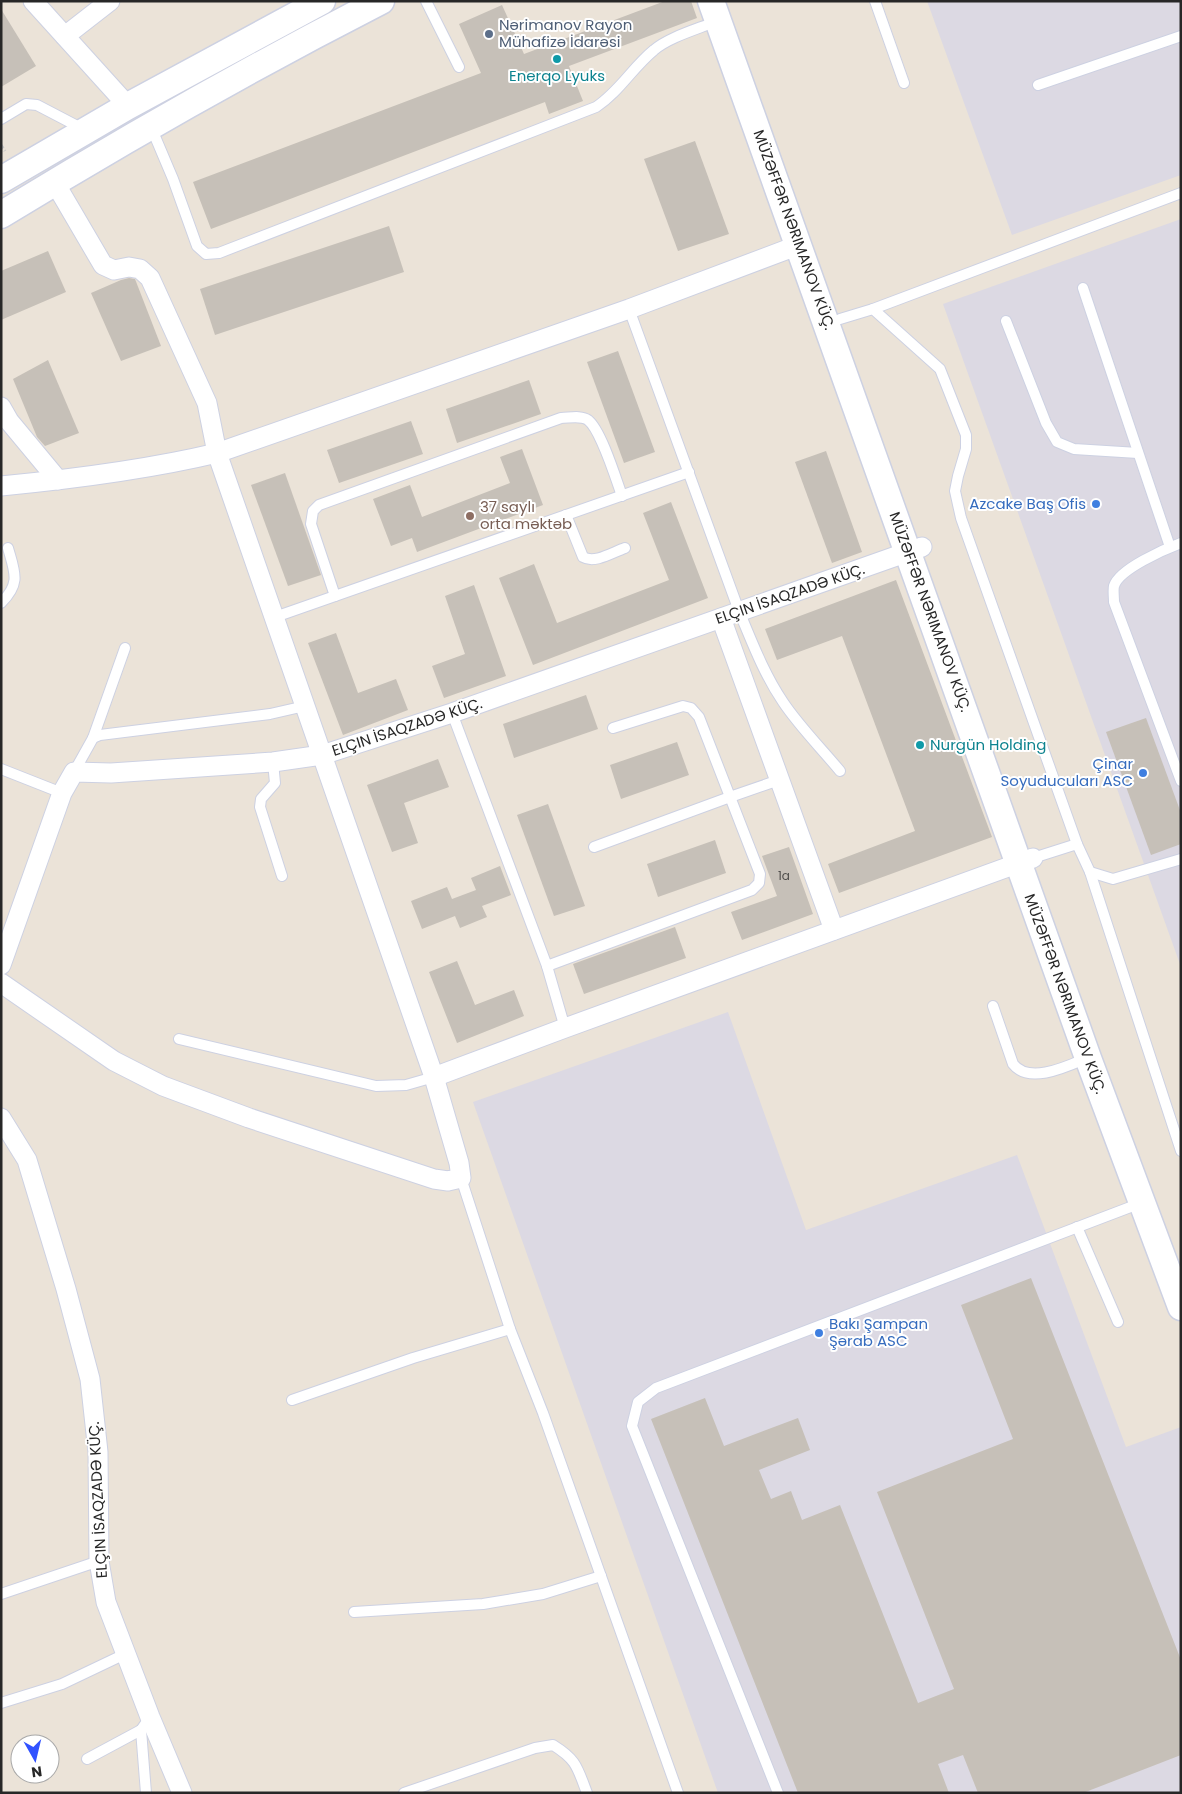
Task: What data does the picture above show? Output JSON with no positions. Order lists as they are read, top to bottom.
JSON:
{
  "streets": {
    "main road": ["MÜZƏFFƏR NƏRIMANOV KÜÇ."],
    "street": ["ELÇIN İSAQZADƏ KÜÇ."]
  },
  "crossings": [
    ["MÜZƏFFƏR NƏRIMANOV KÜÇ.", "ELÇIN İSAQZADƏ KÜÇ."]
  ],
  "places": [
    "Nərimanov Rayon Mühafizə İdarəsi",
    "Enerqo Lyuks",
    "Azcake Baş Ofis",
    "37 saylı orta məktəb",
    "Nurgün Holding",
    "Çinar Soyuducuları ASC",
    "Bakı Şampan Şərab ASC"
  ],
  "house_numbers": ["1a"],
  "north": "bottom"
}
